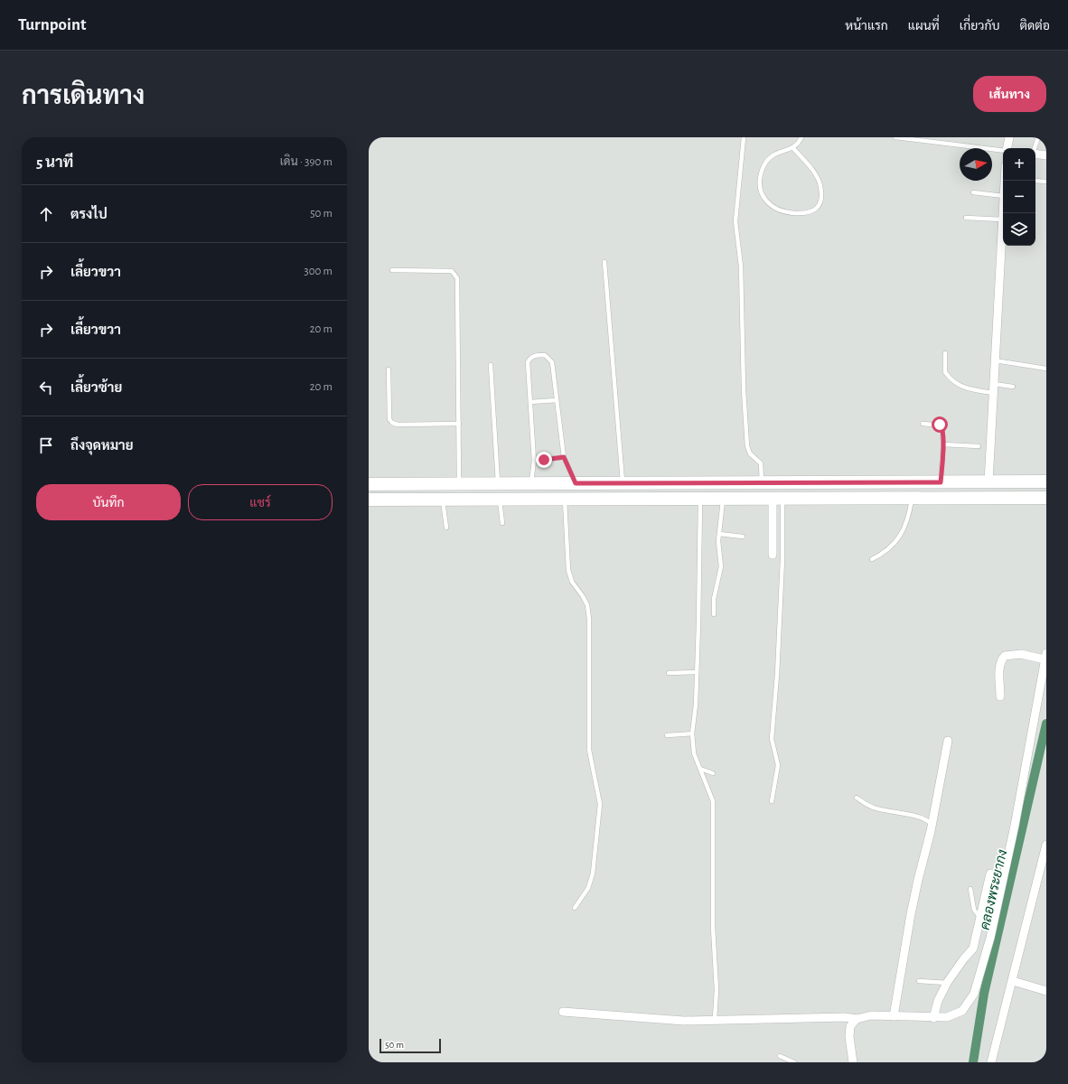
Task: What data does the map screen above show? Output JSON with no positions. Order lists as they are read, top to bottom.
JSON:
{
  "water": ["คลองพระยากง"],
  "scale_bar": "50 m",
  "north": "right",
  "page": {
    "header": "Turnpoint",
    "nav": [
      "หน้าแรก",
      "แผนที่",
      "เกี่ยวกับ",
      "ติดต่อ"
    ],
    "buttons": [
      "เส้นทาง",
      ["บันทึก", "แชร์"]
    ],
    "title": "การเดินทาง",
    "heading": ["5 นาที", "เดิน · 390 m"],
    "map_buttons": ["+", "−"],
    "list": [
      ["ตรงไป", "50 m"],
      ["เลี้ยวขวา", "300 m"],
      ["เลี้ยวขวา", "20 m"],
      ["เลี้ยวซ้าย", "20 m"],
      "ถึงจุดหมาย"
    ],
    "scale": "50 m"
  }
}
